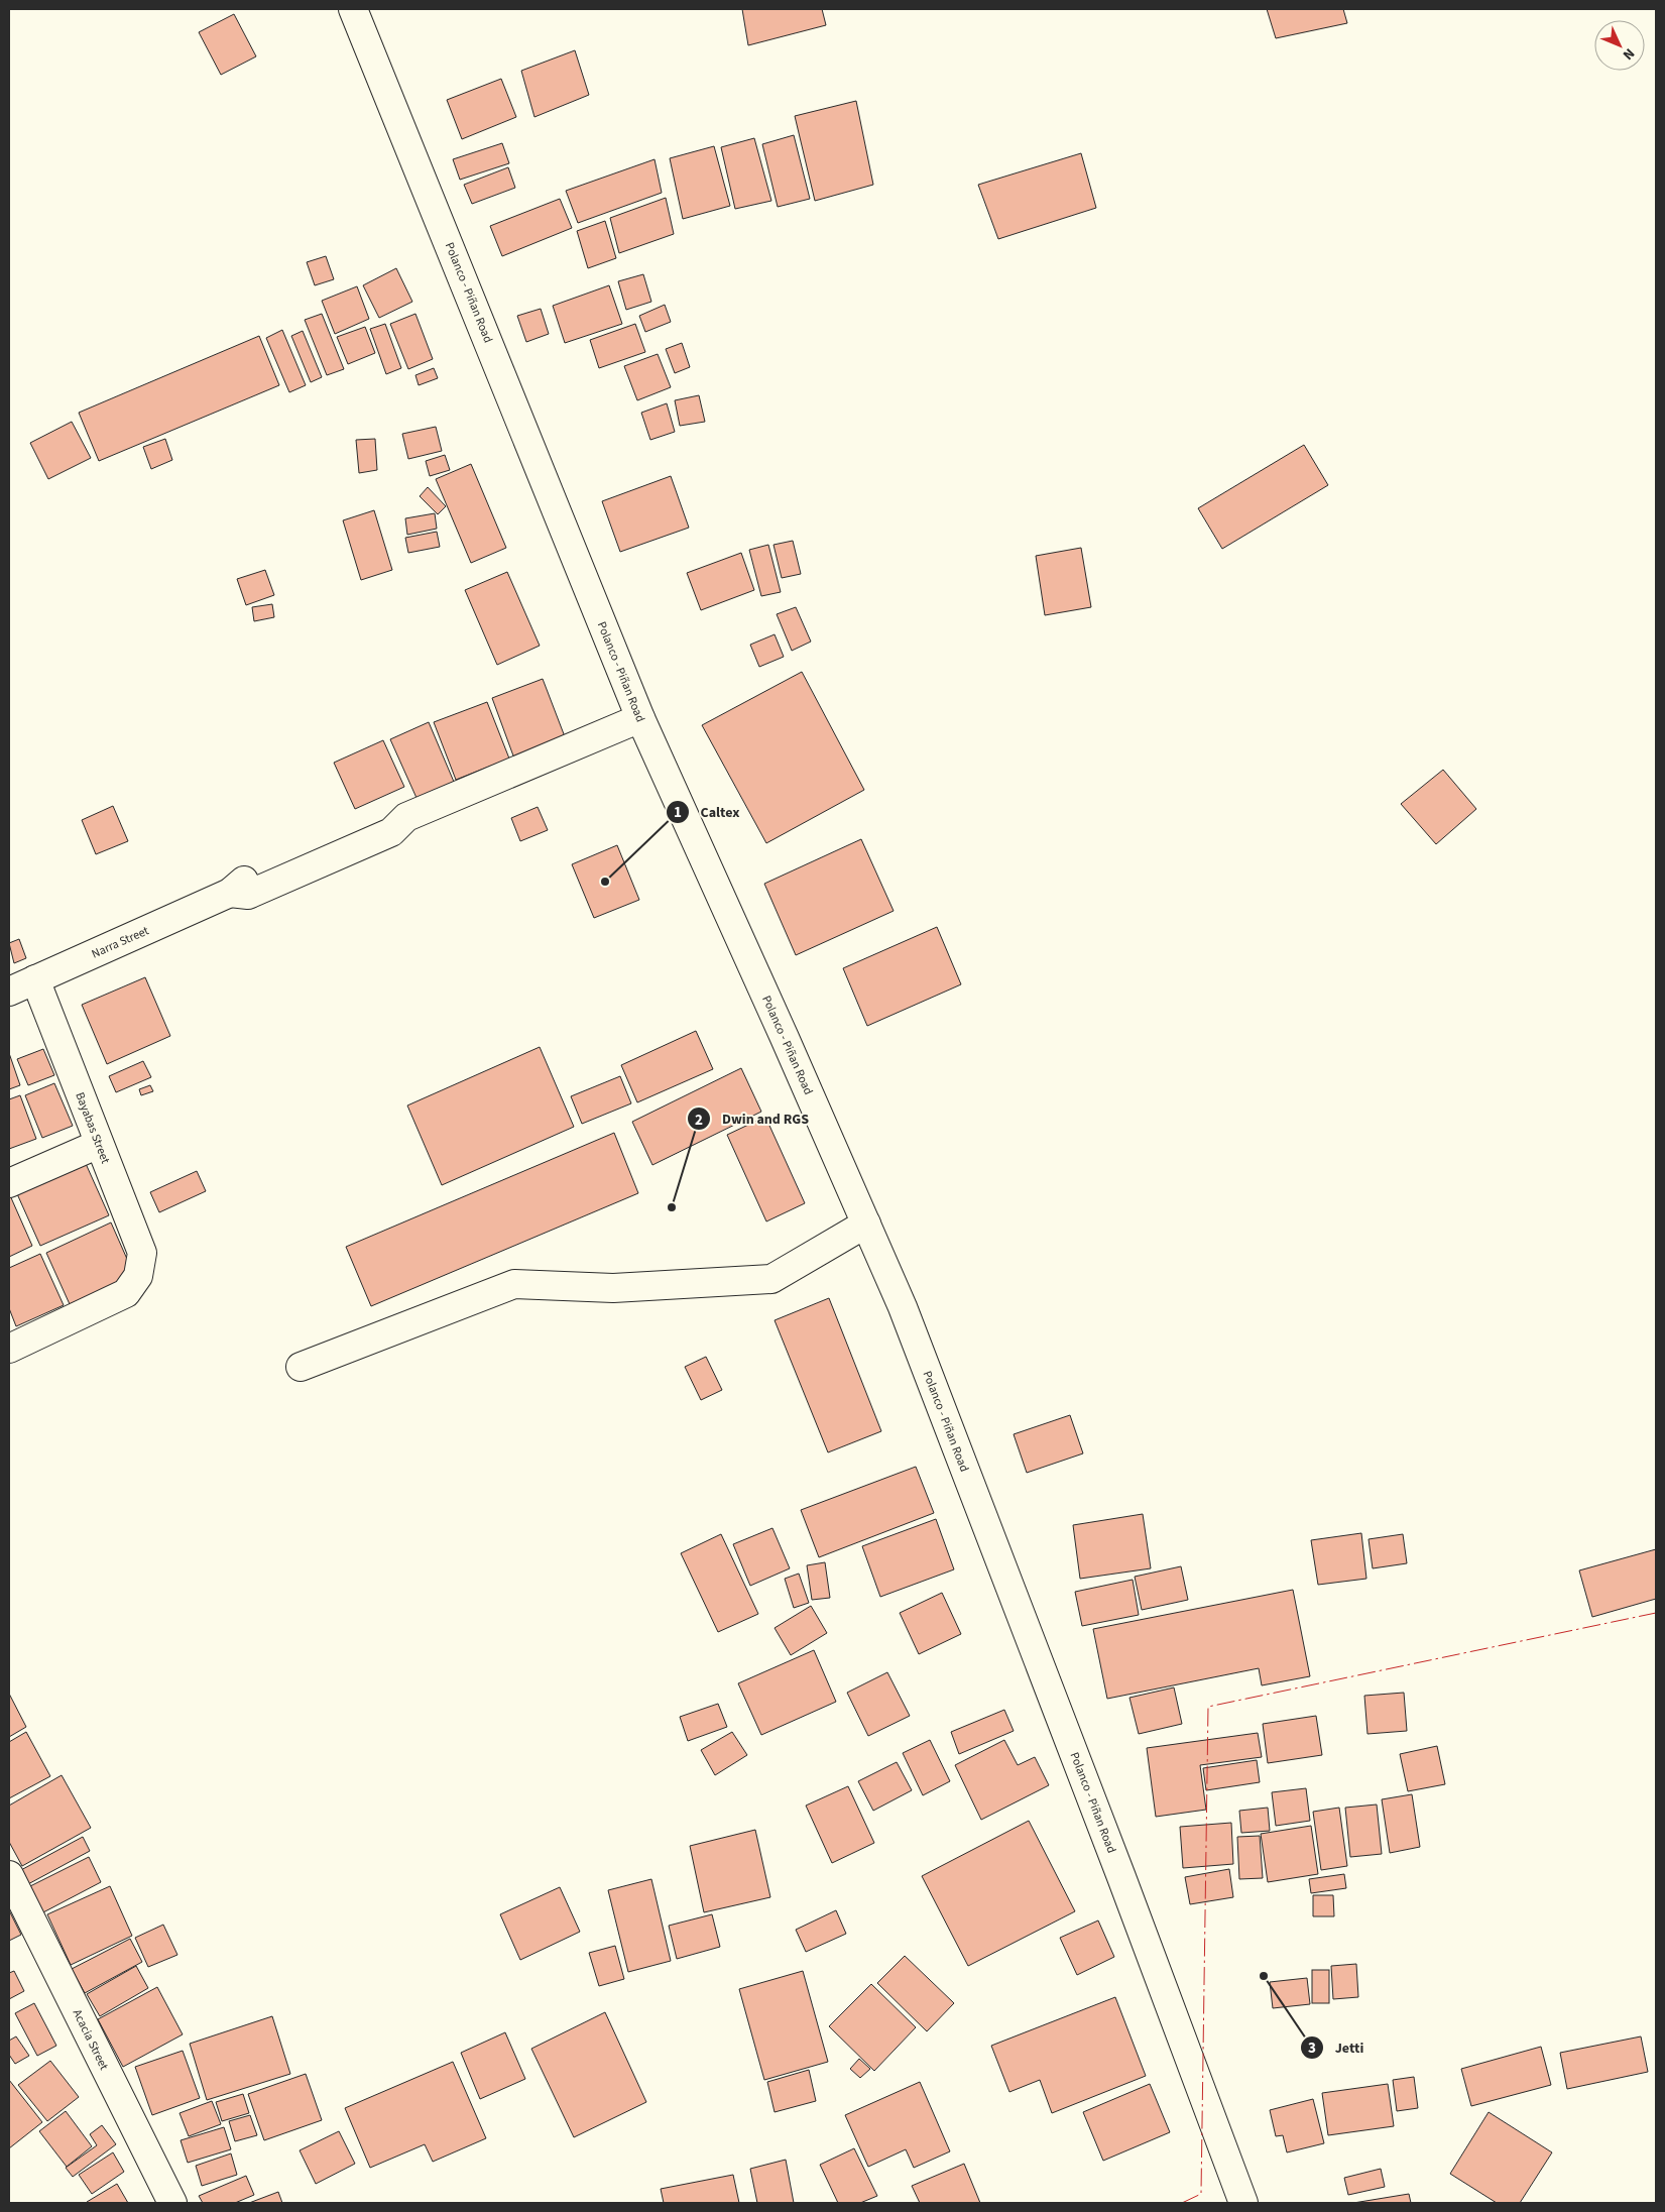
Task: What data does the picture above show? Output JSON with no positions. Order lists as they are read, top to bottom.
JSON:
{
  "streets": {
    "main road": [
      "Polanco - Piñan Road",
      "Narra Street",
      "Bayabas Street",
      "Acacia Street"
    ]
  },
  "crossings": [
    ["Polanco - Piñan Road", "Narra Street"],
    ["Narra Street", "Bayabas Street"]
  ],
  "places": ["Caltex", "Dwin and RGS", "Jetti"],
  "north": "bottom right"
}
